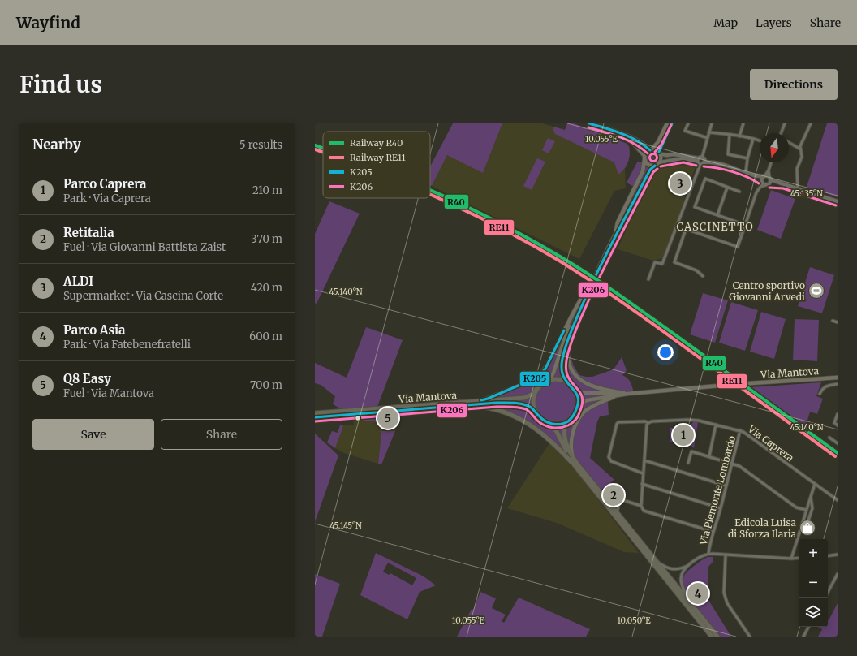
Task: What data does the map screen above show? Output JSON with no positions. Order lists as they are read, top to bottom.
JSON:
{
  "streets": {
    "main road": ["Via Mantova"],
    "street": ["Via Caprera", "Via Piemonte Lombardo"]
  },
  "crossings": [
    ["Via Caprera", "Via Piemonte Lombardo"]
  ],
  "districts": ["CASCINETTO"],
  "places": {
    "sports": ["Centro sportivo Giovanni Arvedi"],
    "shop": ["Edicola Luisa di Sforza Ilaria"]
  },
  "lines": [
    "transit line K205",
    "transit line K206",
    "rail line R40",
    "rail line RE11"
  ],
  "legend": [
    "Railway R40",
    "Railway RE11",
    "K205",
    "K206"
  ],
  "north": "bottom",
  "page": {
    "header": "Wayfind",
    "nav": ["Map", "Layers", "Share"],
    "buttons": [
      "Directions",
      ["Save", "Share"]
    ],
    "title": "Find us",
    "heading": ["Nearby", "5 results"],
    "list": [
      {
        "mark": "1",
        "name": "Parco Caprera",
        "note": "Park · Via Caprera",
        "value": "210 m"
      },
      {
        "mark": "2",
        "name": "Retitalia",
        "note": "Fuel · Via Giovanni Battista Zaist",
        "value": "370 m"
      },
      {
        "mark": "3",
        "name": "ALDI",
        "note": "Supermarket · Via Cascina Corte",
        "value": "420 m"
      },
      {
        "mark": "4",
        "name": "Parco Asia",
        "note": "Park · Via Fatebenefratelli",
        "value": "600 m"
      },
      {
        "mark": "5",
        "name": "Q8 Easy",
        "note": "Fuel · Via Mantova",
        "value": "700 m"
      }
    ],
    "pins": [
      "3",
      "5",
      "1",
      "2",
      "4"
    ],
    "map_buttons": ["+", "−"]
  },
  "coordinates": [
    "10.055°E",
    "45.135°N",
    "45.140°N",
    "45.145°N",
    "10.050°E"
  ]
}
